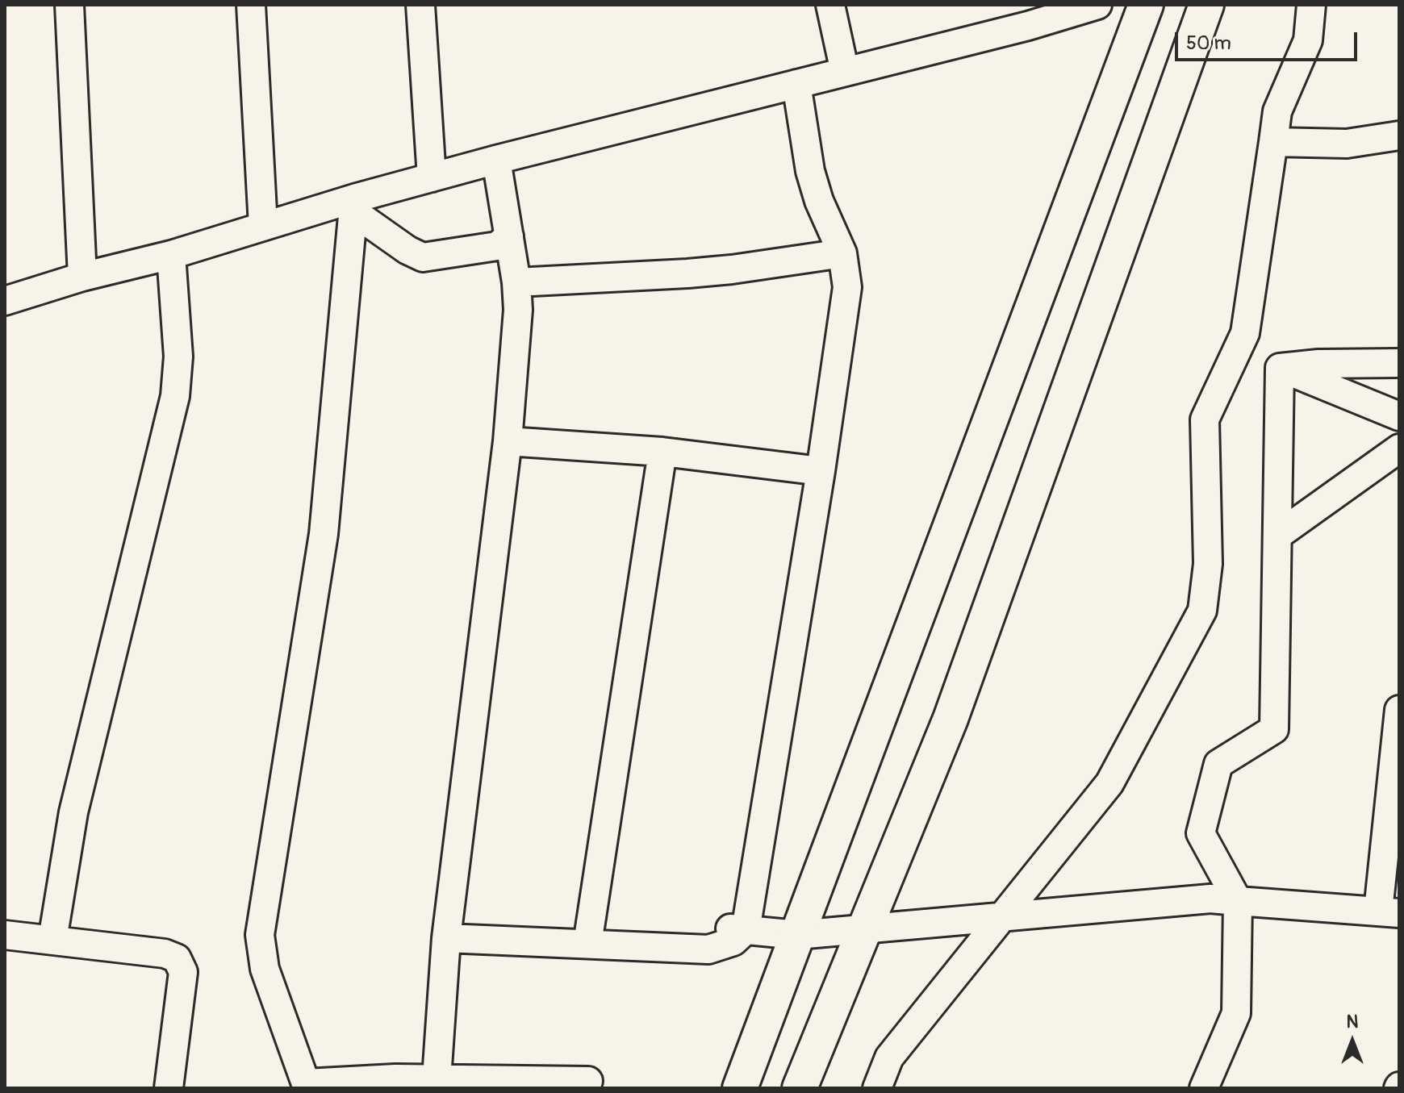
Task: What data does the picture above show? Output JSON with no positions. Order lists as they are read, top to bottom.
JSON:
{
  "scale_bar": "50 m",
  "north": "top"
}
